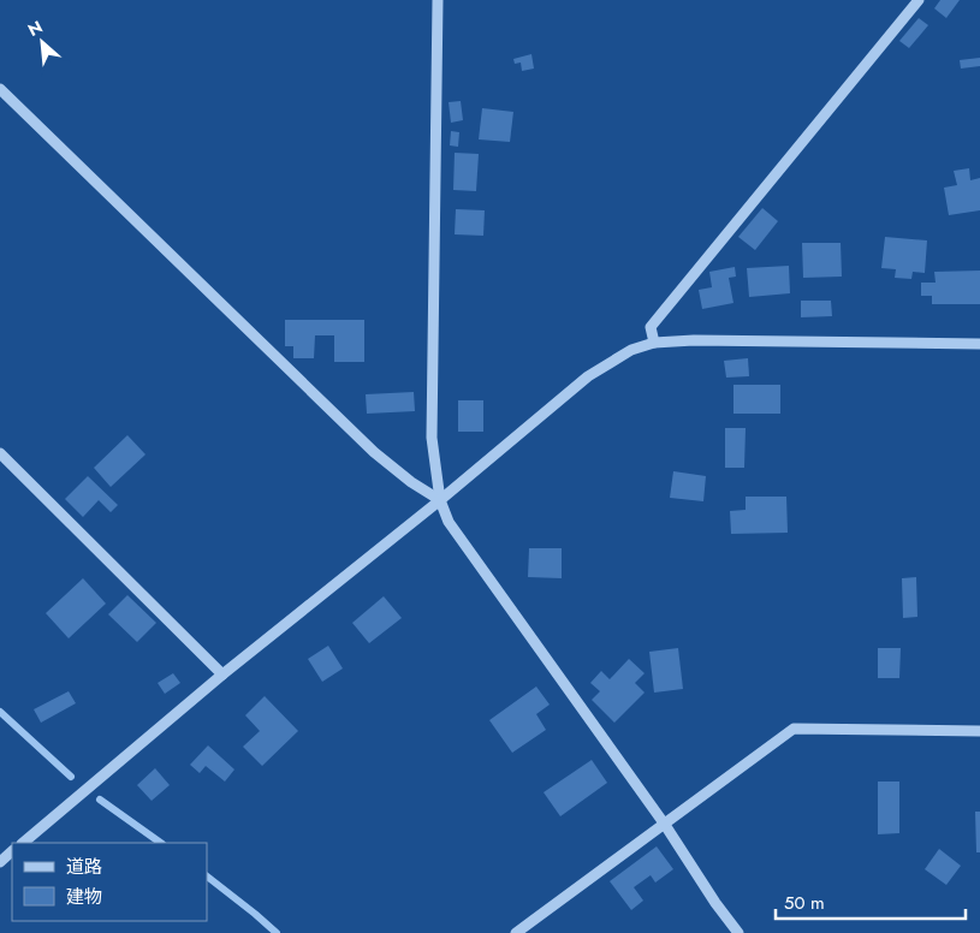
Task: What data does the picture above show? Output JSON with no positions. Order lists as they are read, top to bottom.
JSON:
{
  "legend": ["道路", "建物"],
  "scale_bar": "50 m",
  "north": "top left"
}
